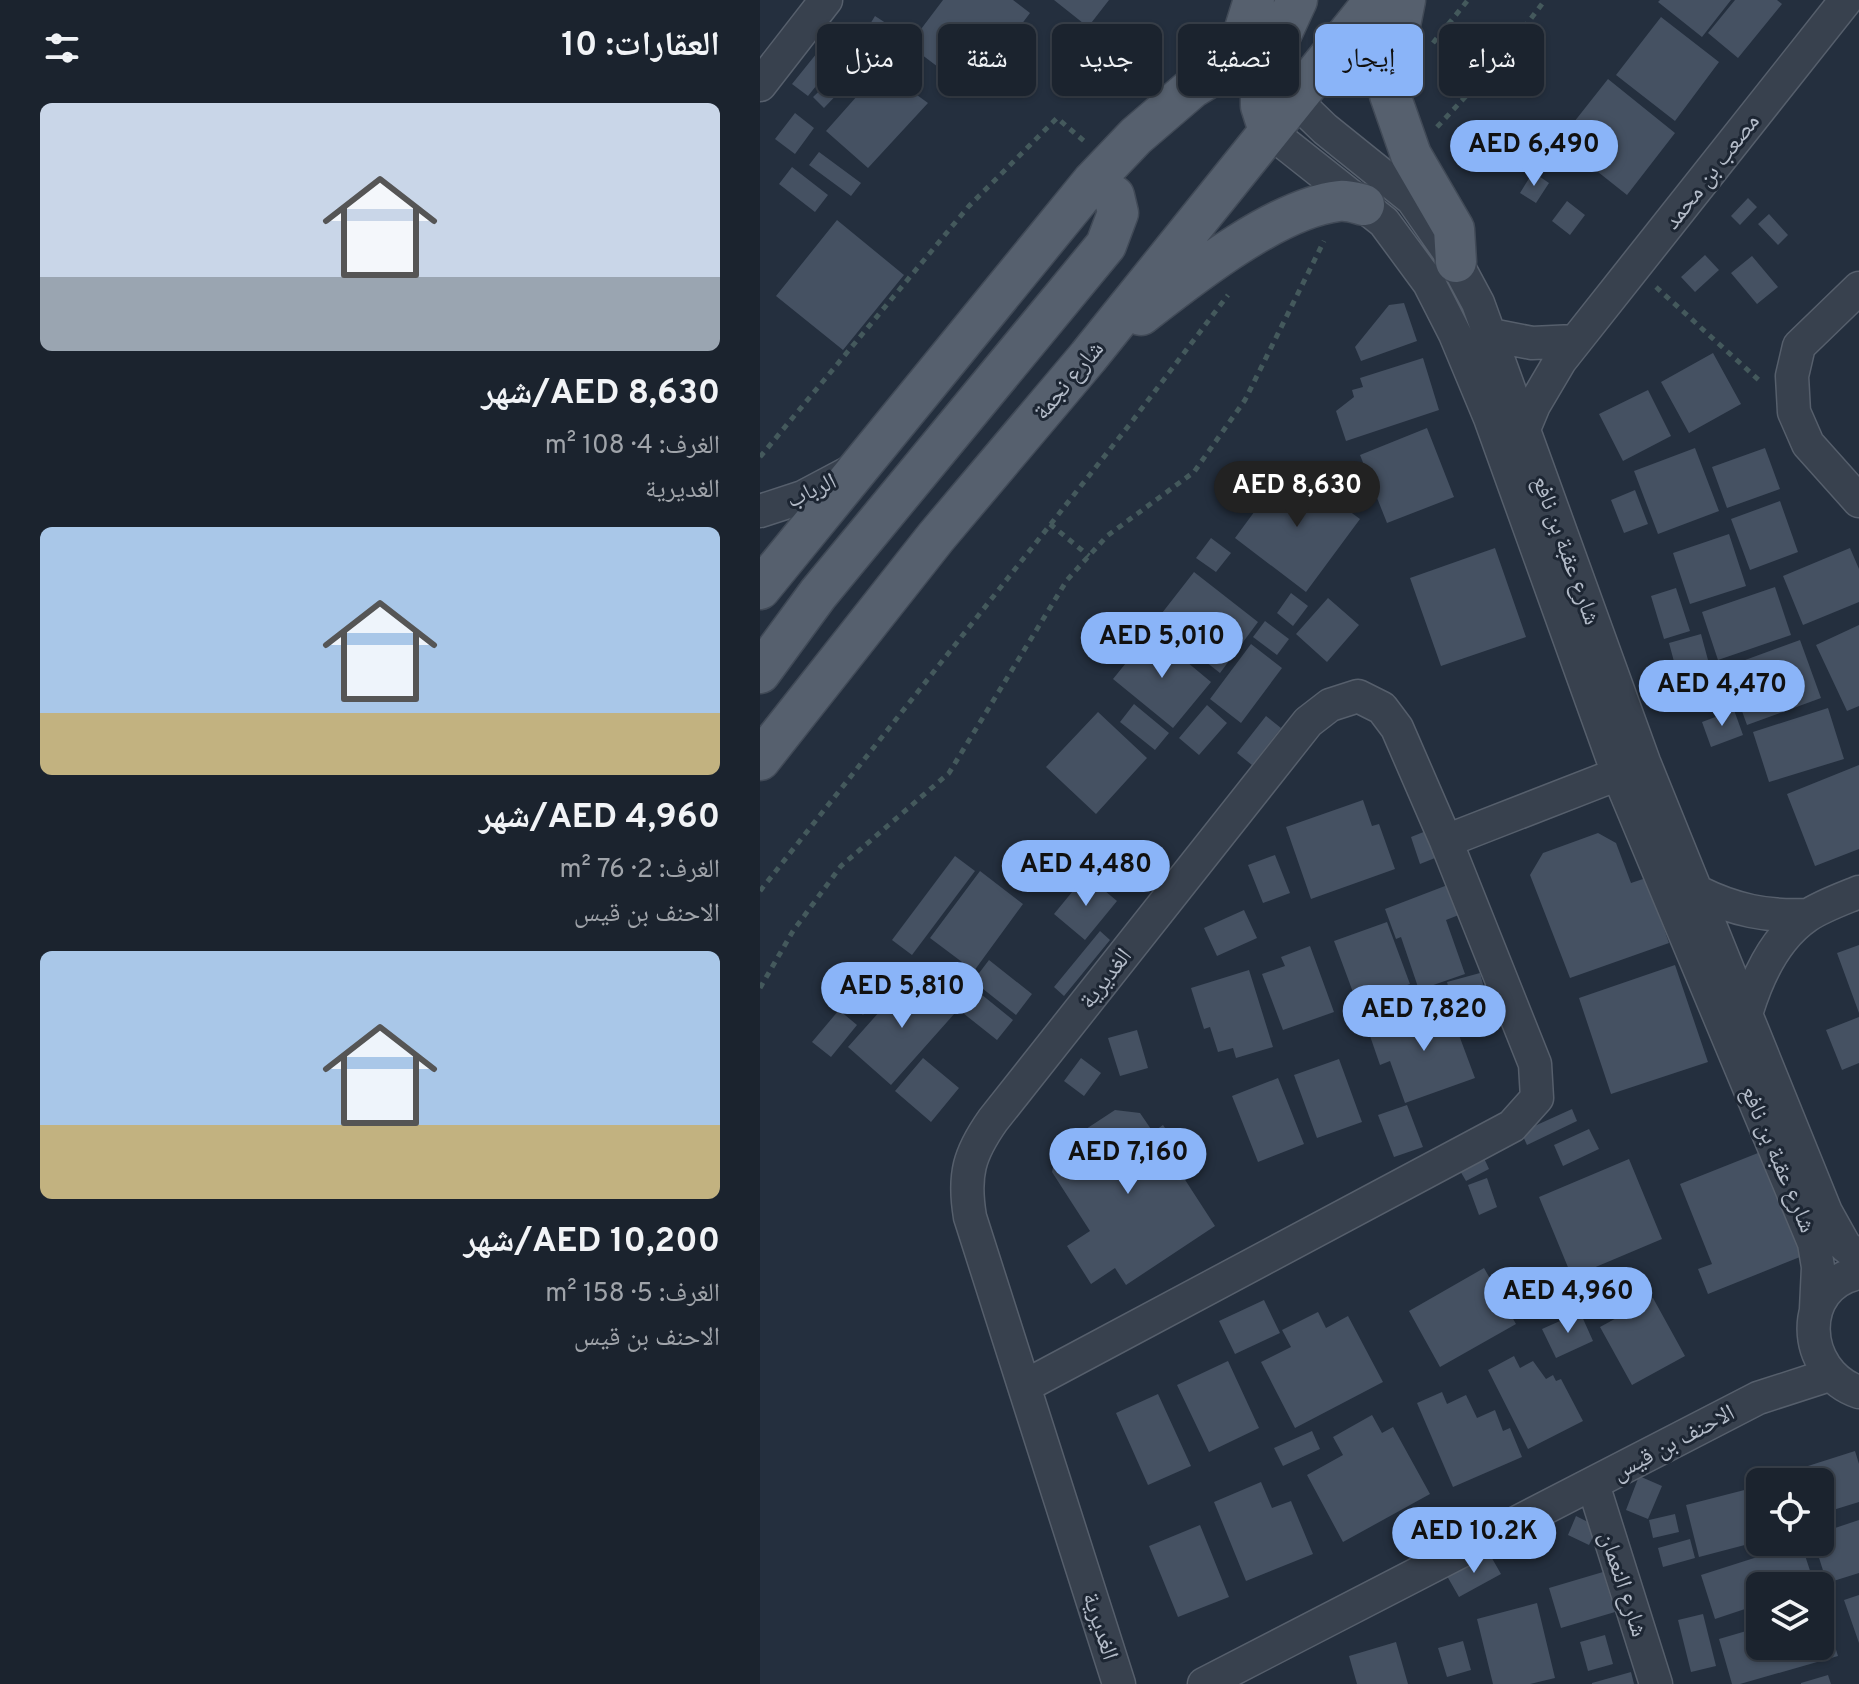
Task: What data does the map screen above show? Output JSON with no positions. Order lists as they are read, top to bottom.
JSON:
{
  "streets": {
    "main road": ["شارع نجمة"],
    "street": [
      "مصعب بن محمد",
      "الرباب",
      "شارع عقبة بن نافع",
      "الغديرية",
      "الاحنف بن قيس",
      "شارع النعمان"
    ]
  },
  "crossings": [
    ["مصعب بن محمد", "شارع عقبة بن نافع"],
    ["شارع نجمة", "شارع عقبة بن نافع"],
    ["شارع عقبة بن نافع", "الاحنف بن قيس"],
    ["الاحنف بن قيس", "شارع النعمان"]
  ],
  "page": {
    "heading": "العقارات: 10",
    "chip": [
      "شراء",
      "إيجار",
      "تصفية",
      "جديد",
      "شقة",
      "منزل"
    ],
    "list": [
      {
        "name": "AED 8,630/شهر",
        "note": "الغرف: 4 · 108 m² · الغديرية"
      },
      {
        "name": "AED 4,960/شهر",
        "note": "الغرف: 2 · 76 m² · الاحنف بن قيس"
      },
      {
        "name": "AED 10,200/شهر",
        "note": "الغرف: 5 · 158 m² · الاحنف بن قيس"
      }
    ],
    "price": [
      "AED 6,490",
      "AED 8,630",
      "AED 5,010",
      "AED 4,470",
      "AED 4,480",
      "AED 5,810",
      "AED 7,820",
      "AED 7,160",
      "AED 4,960",
      "AED 10.2K"
    ]
  }
}
